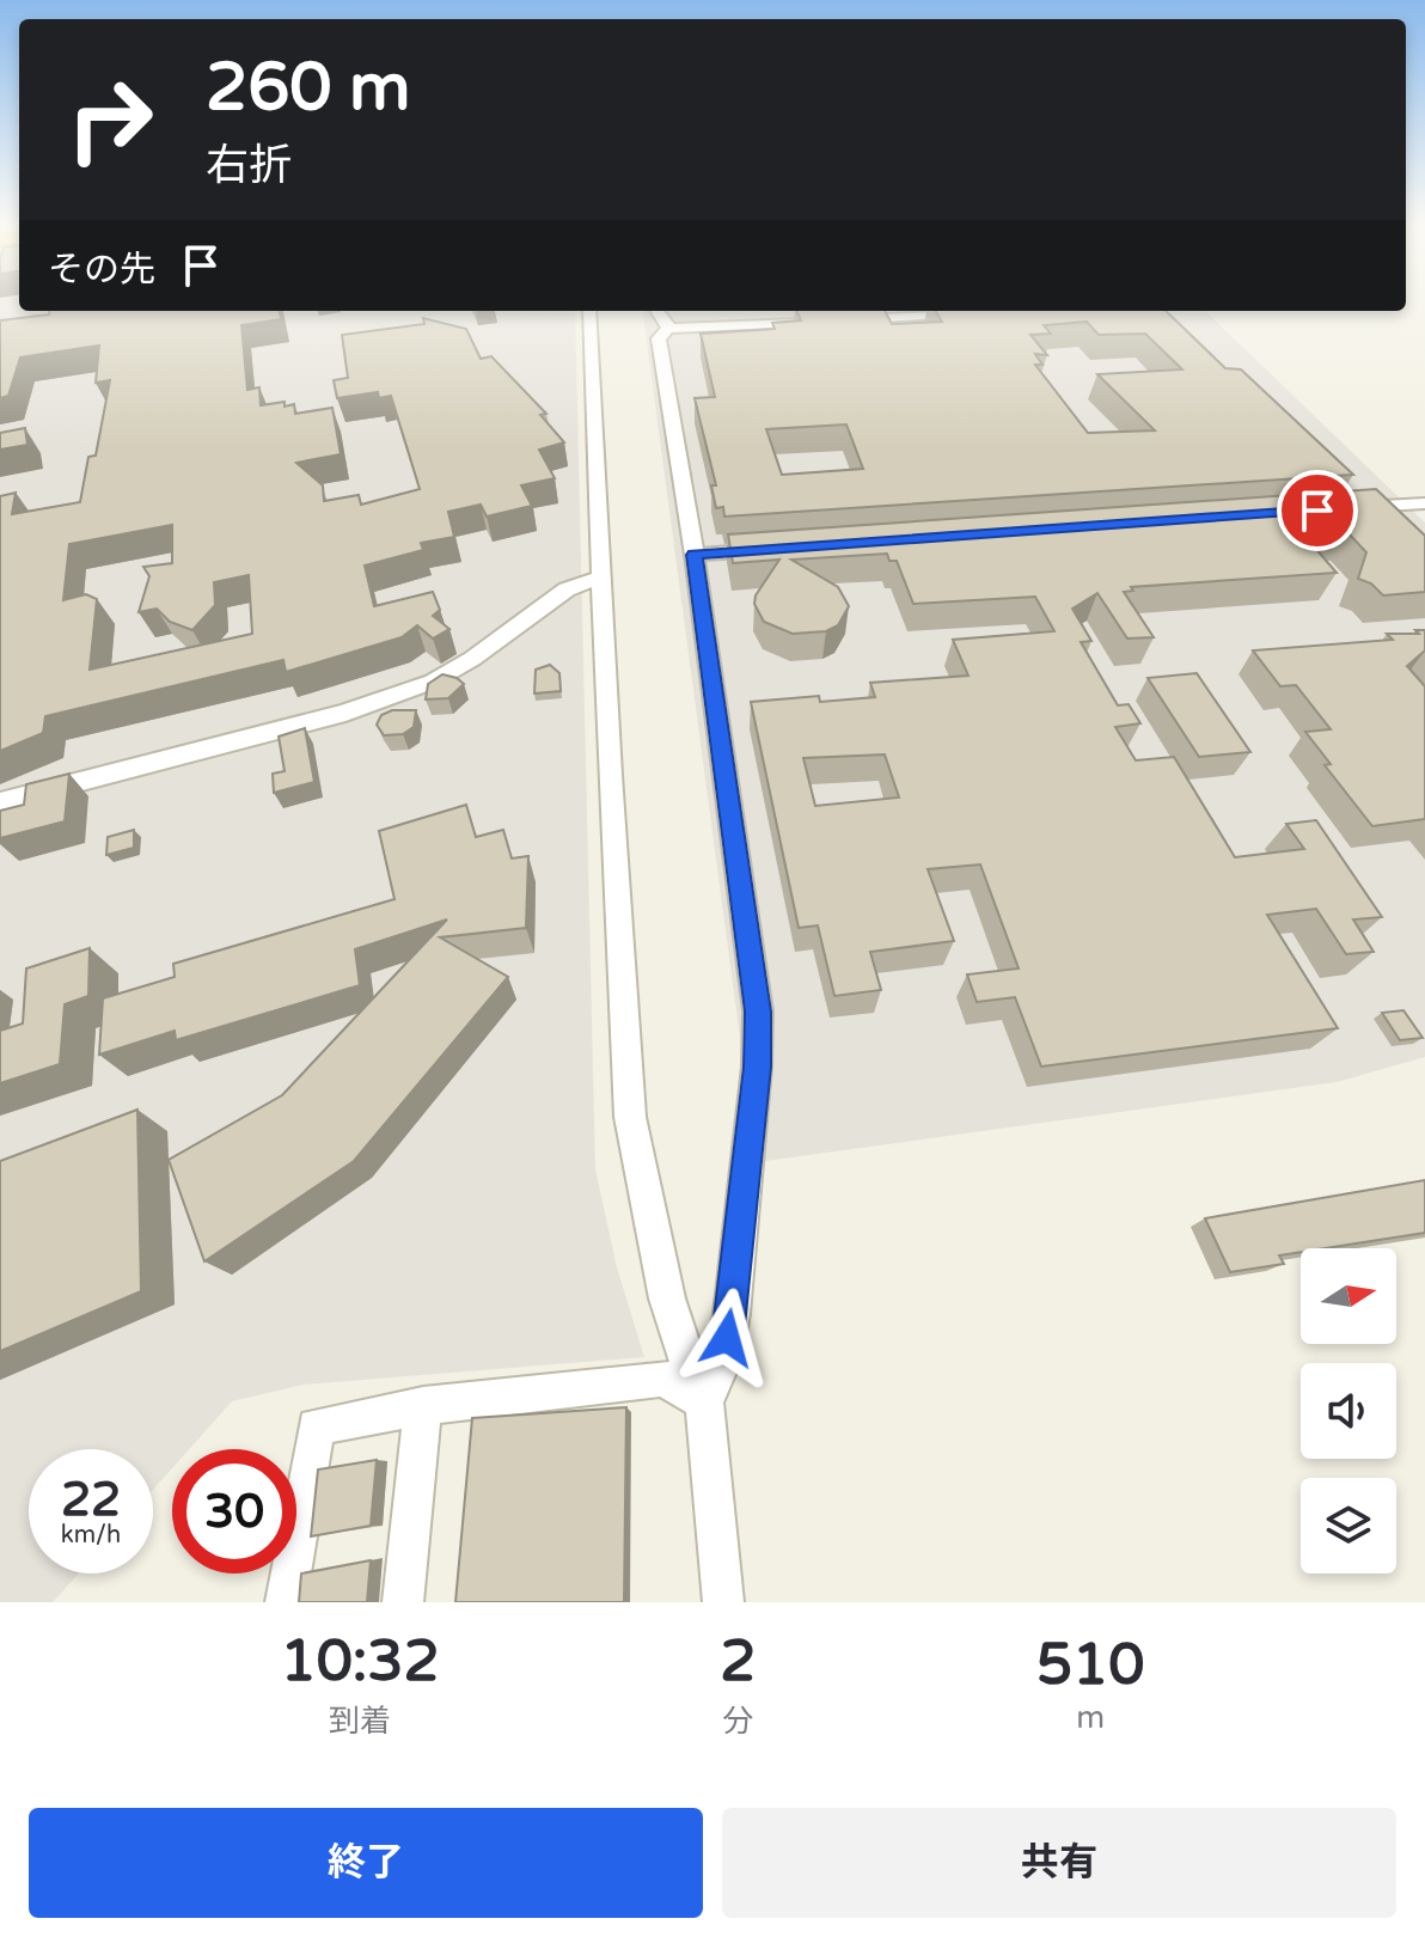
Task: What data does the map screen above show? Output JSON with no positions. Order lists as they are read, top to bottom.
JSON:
{
  "north": "right",
  "page": {
    "turn": ["260 m", "右折"],
    "then": "その先",
    "speed": "22 km/h",
    "limit": "30",
    "eta": [
      "10:32",
      "到着",
      "2",
      "分",
      "510",
      "m"
    ],
    "buttons": ["終了", "共有"]
  }
}
